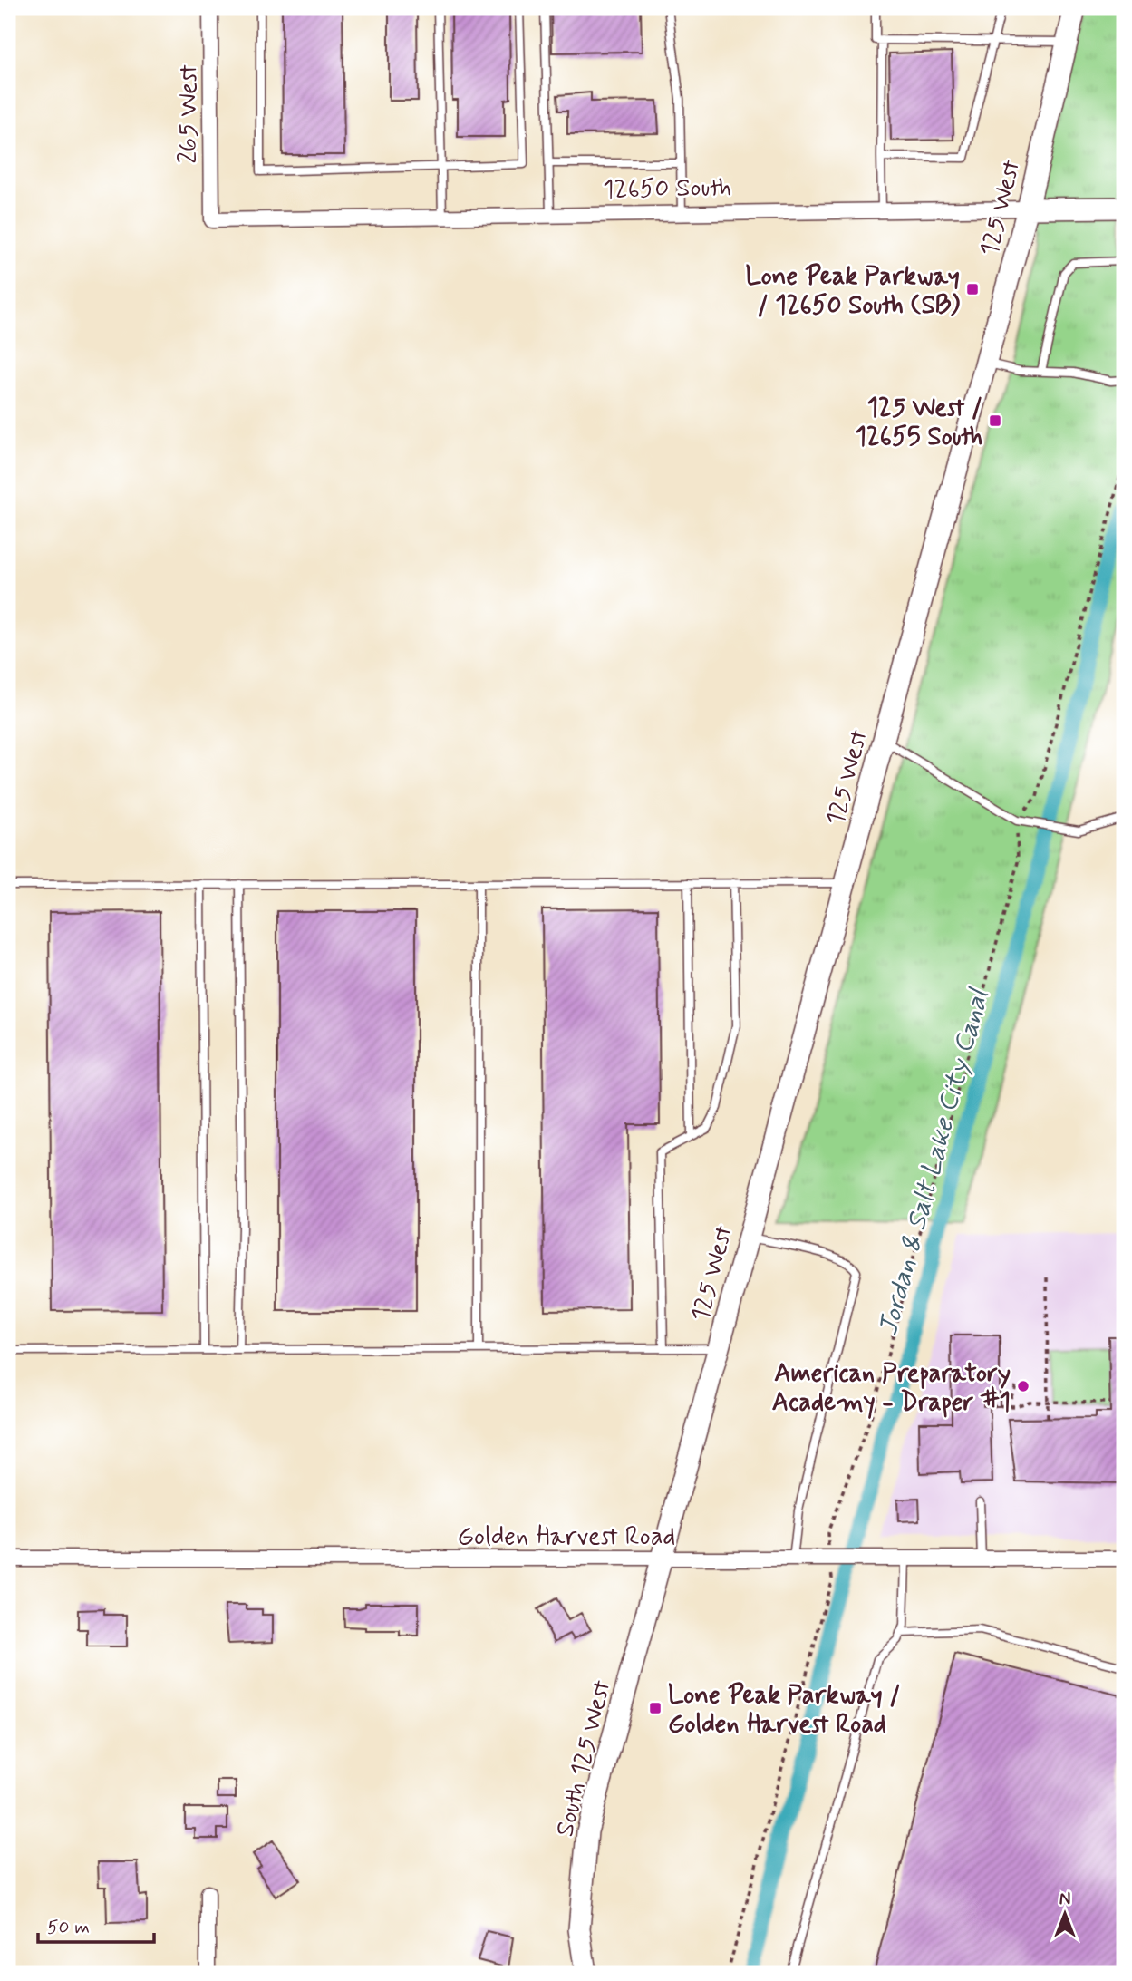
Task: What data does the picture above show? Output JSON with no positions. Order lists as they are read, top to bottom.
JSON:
{
  "streets": {
    "main road": ["12650 South", "125 West", "South 125 West"],
    "street": ["265 West", "Golden Harvest Road"]
  },
  "crossings": [
    ["265 West", "12650 South"],
    ["12650 South", "125 West"],
    ["125 West", "Golden Harvest Road"],
    ["125 West", "South 125 West"],
    ["Golden Harvest Road", "South 125 West"]
  ],
  "water": ["Jordan & Salt Lake City Canal"],
  "places": {
    "transit": ["Lone Peak Parkway / 12650 South (SB)", "125 West / 12655 South", "Lone Peak Parkway / Golden Harvest Road"],
    "other": ["American Preparatory Academy - Draper #1"]
  },
  "scale_bar": "50 m",
  "north": "top"
}
